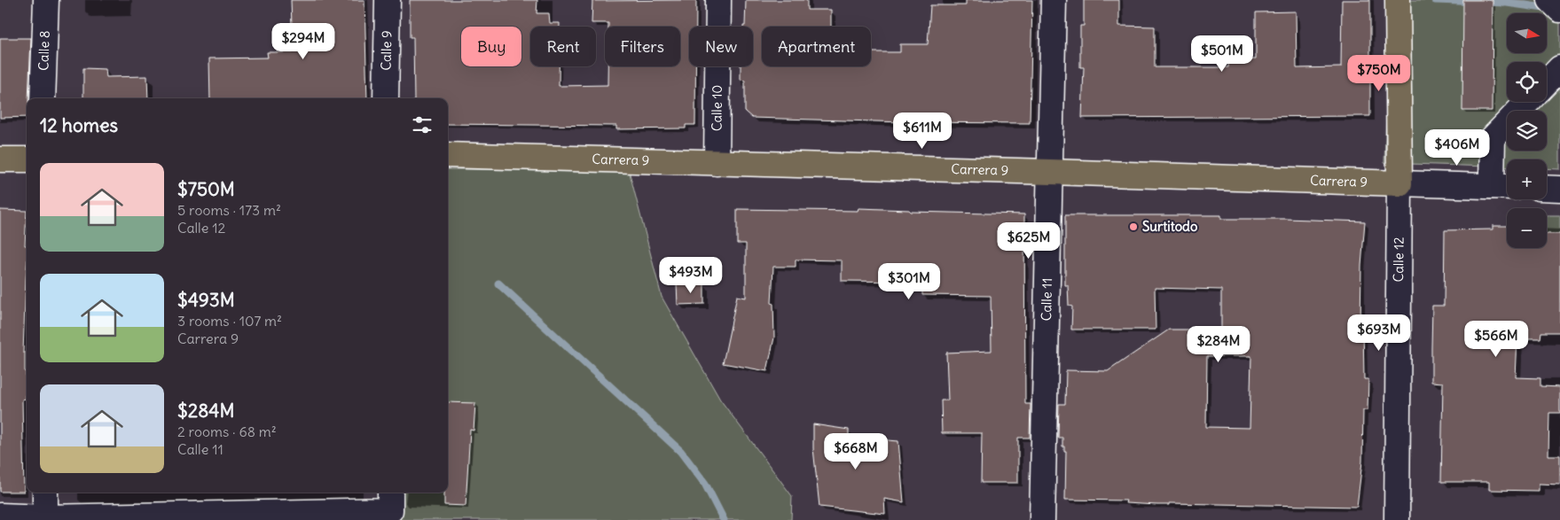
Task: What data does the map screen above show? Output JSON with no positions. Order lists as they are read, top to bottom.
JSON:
{
  "streets": {
    "main road": ["Carrera 9", "Calle 12"],
    "street": [
      "Calle 8",
      "Calle 9",
      "Calle 10",
      "Calle 11"
    ]
  },
  "crossings": [
    ["Calle 10", "Carrera 9"],
    ["Carrera 9", "Calle 12"],
    ["Carrera 9", "Calle 11"]
  ],
  "places": ["Surtitodo"],
  "north": "right",
  "page": {
    "map_buttons": ["+", "−"],
    "price": [
      "$294M",
      "$501M",
      "$750M",
      "$611M",
      "$406M",
      "$625M",
      "$493M",
      "$301M",
      "$693M",
      "$566M",
      "$284M",
      "$668M"
    ],
    "chip": [
      "Buy",
      "Rent",
      "Filters",
      "New",
      "Apartment"
    ],
    "heading": "12 homes",
    "list": [
      {
        "name": "$750M",
        "note": "5 rooms · 173 m² · Calle 12"
      },
      {
        "name": "$493M",
        "note": "3 rooms · 107 m² · Carrera 9"
      },
      {
        "name": "$284M",
        "note": "2 rooms · 68 m² · Calle 11"
      }
    ]
  }
}
